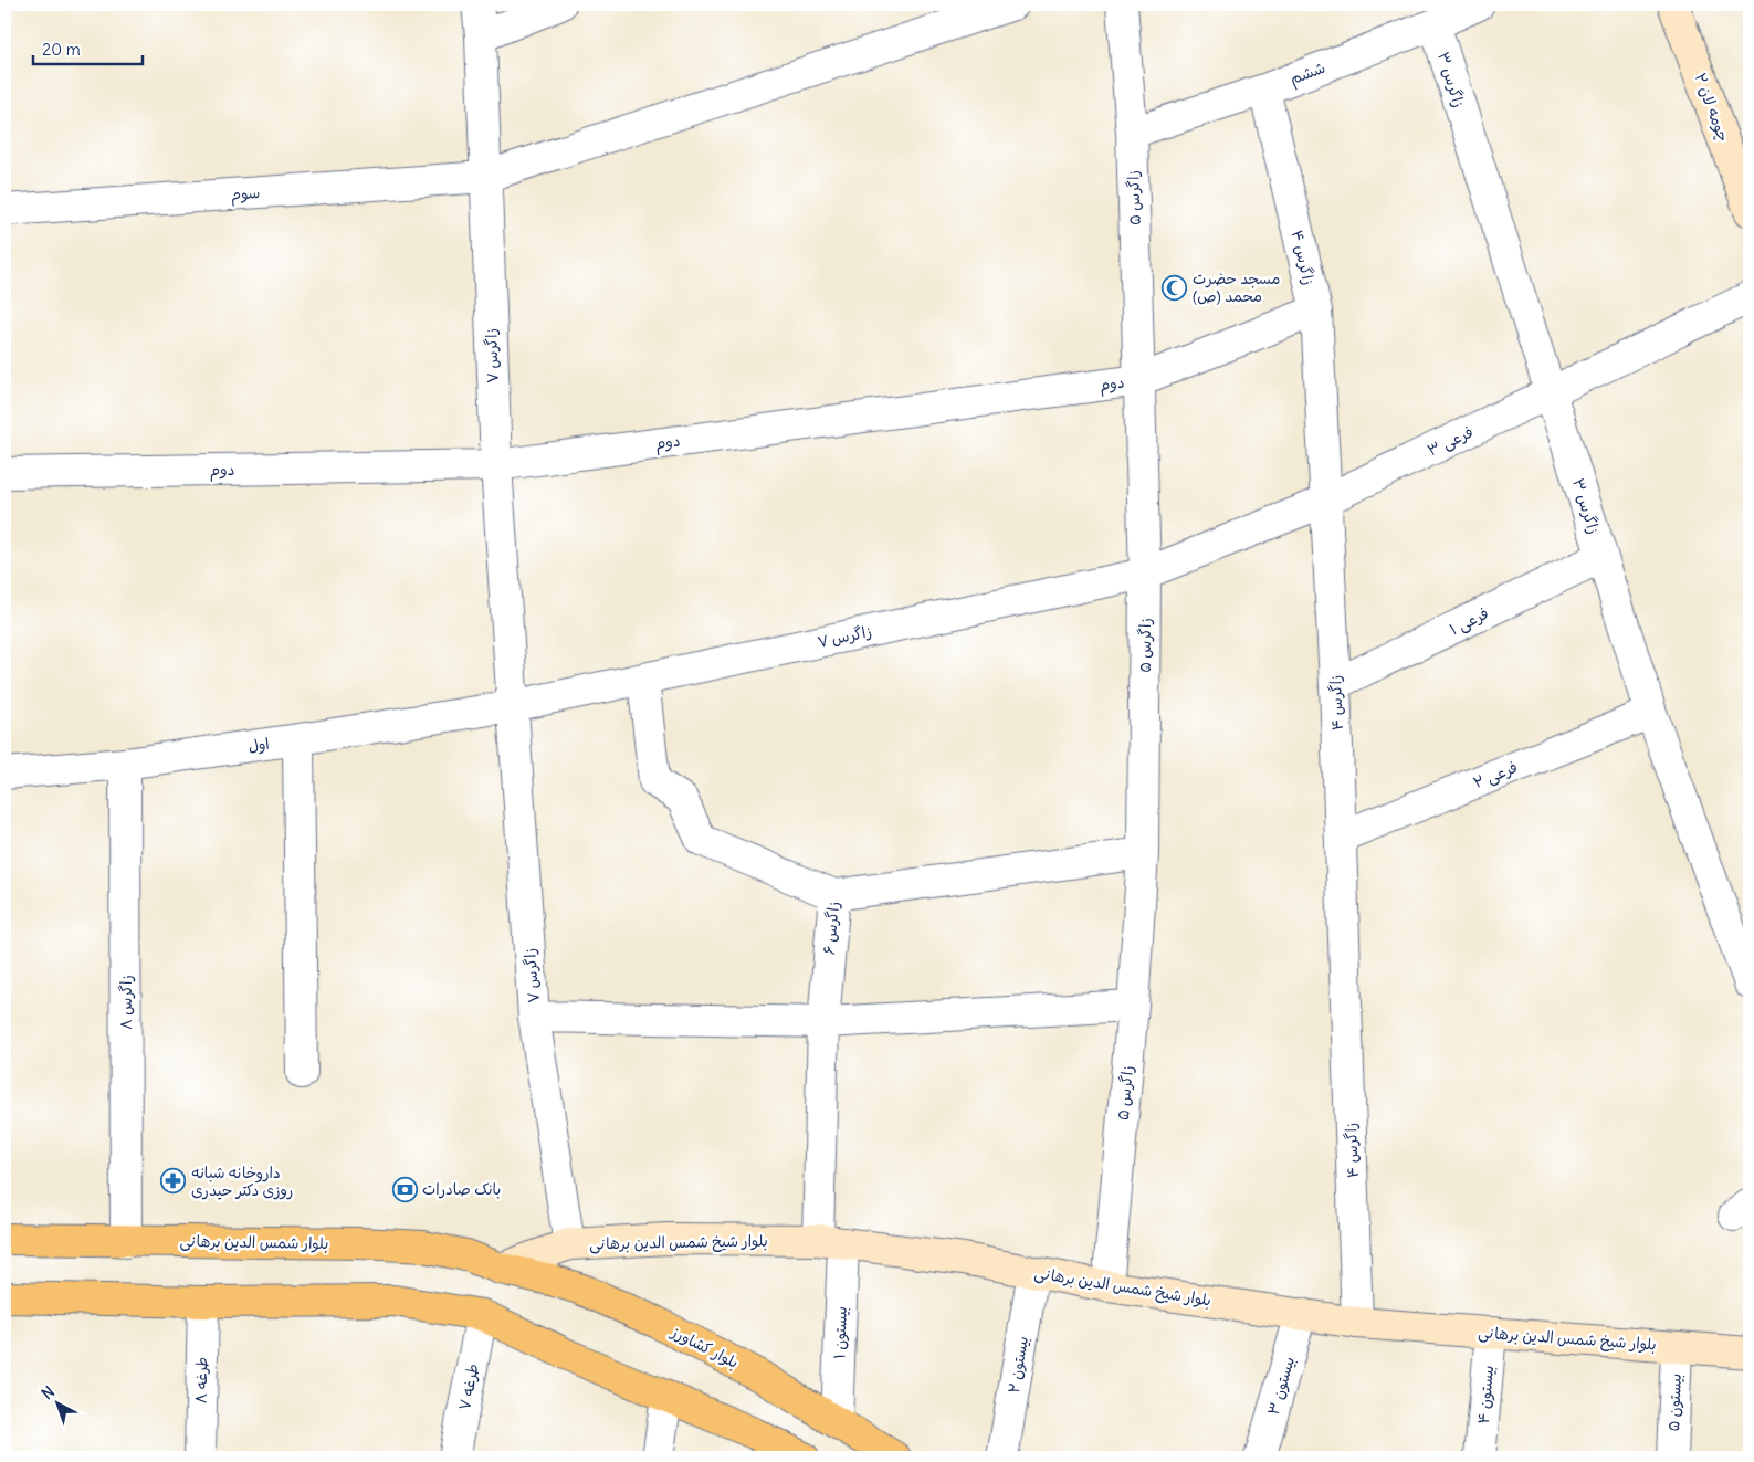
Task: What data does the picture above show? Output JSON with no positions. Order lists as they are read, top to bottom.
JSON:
{
  "streets": {
    "main road": [
      "چومه لان ۲",
      "بلوار شمس الدین برهانی",
      "بلوار شیخ شمس الدین برهانی",
      "بلوار کشاورز"
    ],
    "street": [
      "ششم",
      "زاگرس ۳",
      "سوم",
      "زاگرس ۵",
      "۴ زاگرس",
      "زاگرس ۷",
      "دوم",
      "فرعی ۳",
      "فرعی ۱",
      "اول",
      "فرعی ۲",
      "زاگرس ۶",
      "زاگرس ۸",
      "بیستون ۱",
      "بیستون ۲",
      "طرغه ۸",
      "بیستون ۳",
      "طرغه ۷",
      "بیستون ۴",
      "بیستون ۵"
    ]
  },
  "crossings": [
    ["ششم", "زاگرس ۳"],
    ["ششم", "زاگرس ۵"],
    ["ششم", "۴ زاگرس"],
    ["زاگرس ۳", "فرعی ۳"],
    ["زاگرس ۳", "فرعی ۱"],
    ["زاگرس ۳", "فرعی ۲"],
    ["سوم", "زاگرس ۷"],
    ["زاگرس ۵", "زاگرس ۷"],
    ["زاگرس ۵", "دوم"],
    ["زاگرس ۵", "فرعی ۳"],
    ["زاگرس ۵", "زاگرس ۶"],
    ["زاگرس ۵", "بلوار شیخ شمس الدین برهانی"],
    ["۴ زاگرس", "دوم"],
    ["۴ زاگرس", "فرعی ۳"],
    ["۴ زاگرس", "فرعی ۱"],
    ["۴ زاگرس", "فرعی ۲"],
    ["۴ زاگرس", "بلوار شیخ شمس الدین برهانی"],
    ["زاگرس ۷", "دوم"],
    ["زاگرس ۷", "فرعی ۳"],
    ["زاگرس ۷", "اول"],
    ["زاگرس ۷", "بلوار شیخ شمس الدین برهانی"],
    ["اول", "زاگرس ۸"],
    ["زاگرس ۶", "بلوار شیخ شمس الدین برهانی"],
    ["زاگرس ۶", "بیستون ۱"],
    ["زاگرس ۸", "بلوار شمس الدین برهانی"],
    ["بلوار شمس الدین برهانی", "بلوار شیخ شمس الدین برهانی"],
    ["بلوار شمس الدین برهانی", "بلوار کشاورز"],
    ["بلوار شیخ شمس الدین برهانی", "بیستون ۱"],
    ["بلوار شیخ شمس الدین برهانی", "بلوار کشاورز"],
    ["بلوار شیخ شمس الدین برهانی", "بیستون ۲"],
    ["بلوار شیخ شمس الدین برهانی", "بیستون ۳"],
    ["بلوار شیخ شمس الدین برهانی", "بیستون ۴"],
    ["بلوار شیخ شمس الدین برهانی", "بیستون ۵"],
    ["بیستون ۱", "بلوار کشاورز"]
  ],
  "places": {
    "mosque": ["مسجد حضرت محمد (ص)"],
    "pharmacy": ["داروخانه شبانه روزی دکتر حیدری"],
    "bank": ["بانک صادرات"]
  },
  "scale_bar": "20 m",
  "north": "top left"
}
